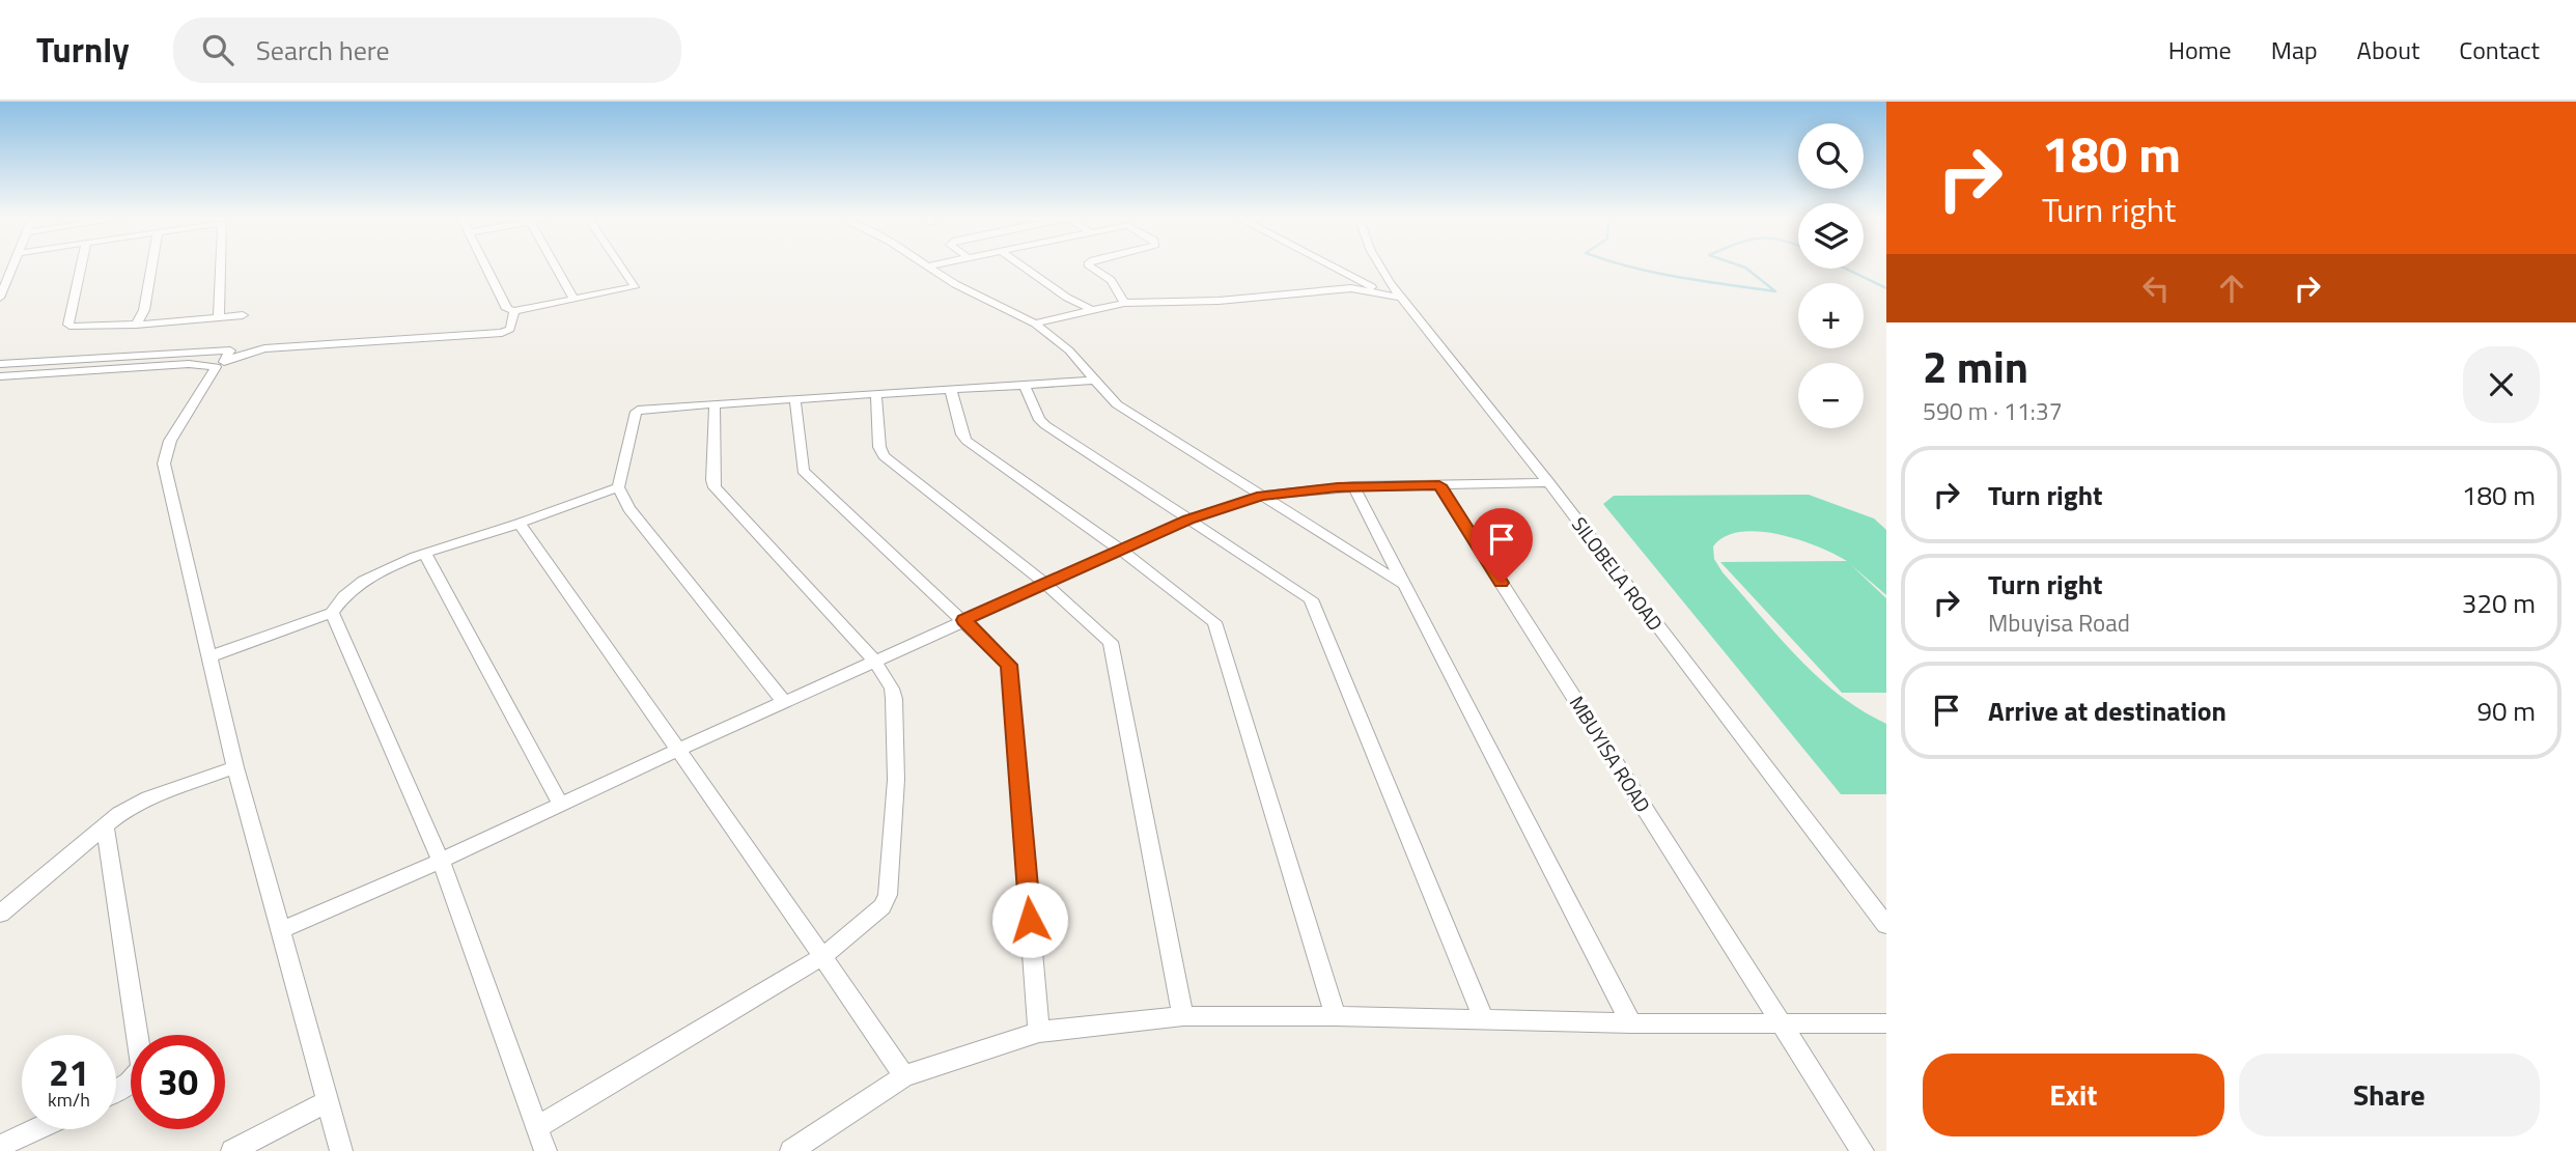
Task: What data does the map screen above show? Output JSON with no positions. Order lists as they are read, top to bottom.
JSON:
{
  "streets": {
    "street": ["SILOBELA ROAD", "MBUYISA ROAD"]
  },
  "page": {
    "header": "Turnly",
    "search": "Search here",
    "nav": [
      "Home",
      "Map",
      "About",
      "Contact"
    ],
    "turn": ["180 m", "Turn right"],
    "map_buttons": ["+", "−"],
    "heading": ["2 min", "590 m · 11:37"],
    "list": [
      {
        "name": "Turn right",
        "value": "180 m"
      },
      {
        "name": "Turn right",
        "note": "Mbuyisa Road",
        "value": "320 m"
      },
      {
        "name": "Arrive at destination",
        "value": "90 m"
      }
    ],
    "speed": "21 km/h",
    "limit": "30",
    "buttons": ["Exit", "Share"]
  }
}
